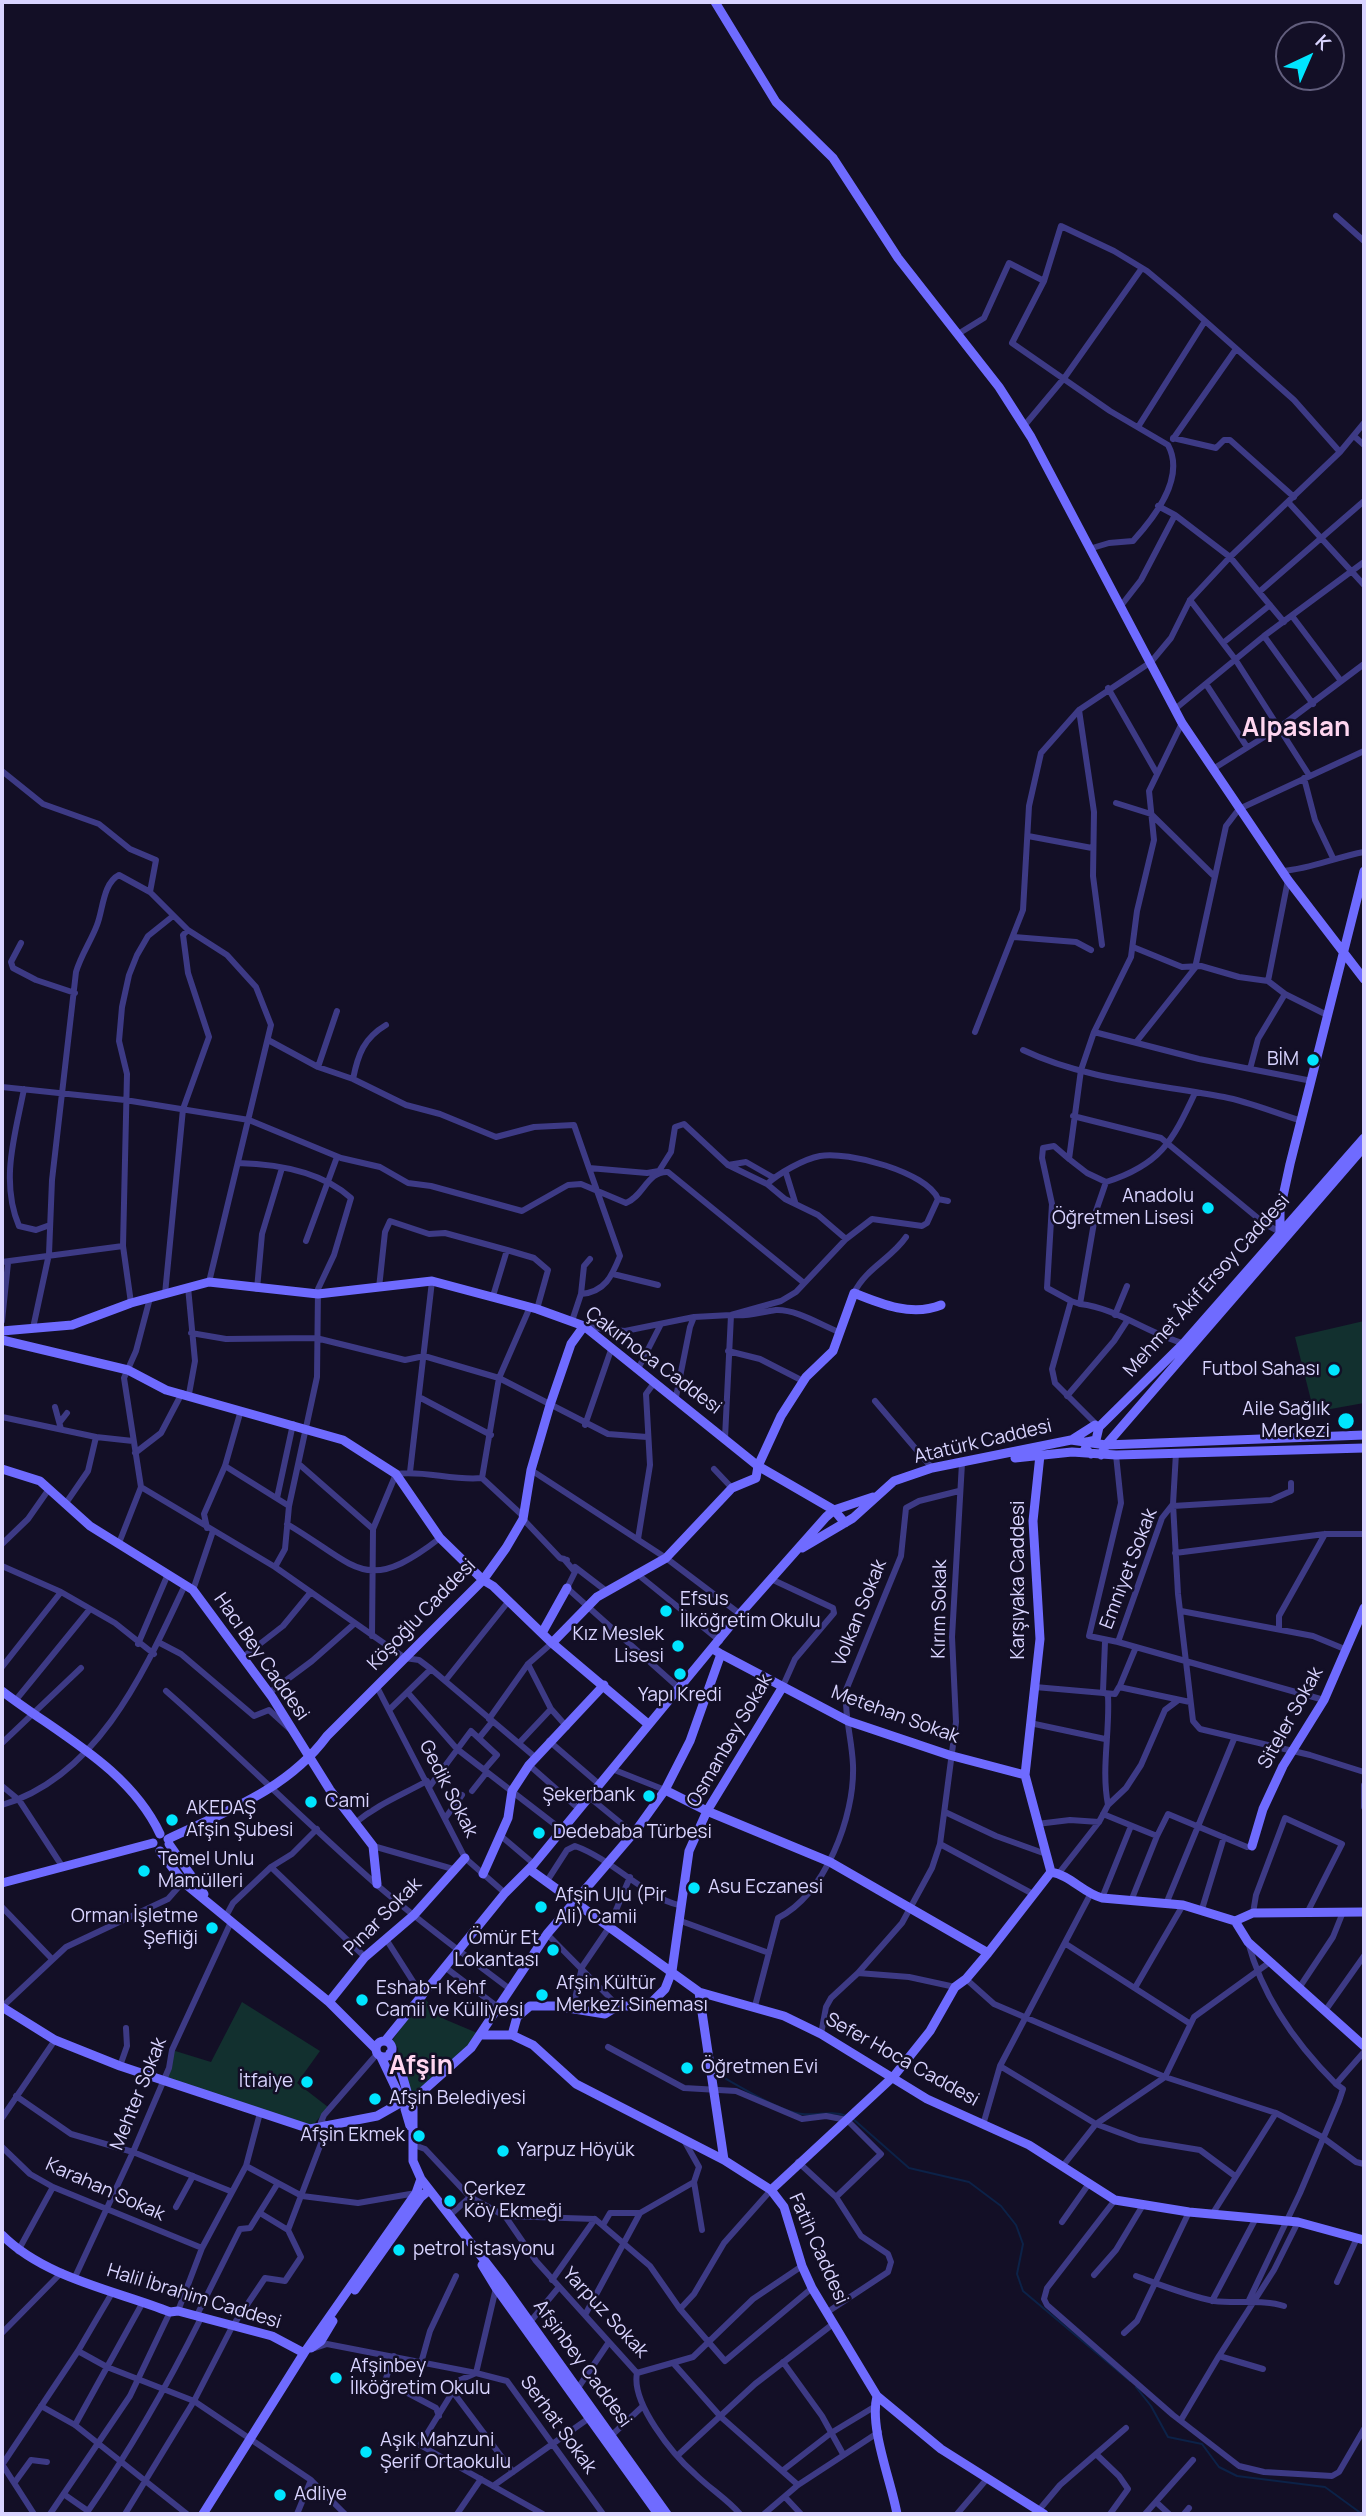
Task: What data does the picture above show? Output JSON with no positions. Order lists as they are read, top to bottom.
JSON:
{
  "streets": {
    "street": [
      "Mehmet Âkif Ersoy Caddesi",
      "Çakırhoca Caddesi",
      "Atatürk Caddesi",
      "Emniyet Sokak",
      "Karşıyaka Caddesi",
      "Kırım Sokak",
      "Volkan Sokak",
      "Köşoğlu Caddesi",
      "Hacı Bey Caddesi",
      "Metehan Sokak",
      "Siteler Sokak",
      "Osmanbey Sokak",
      "Gedik Sokak",
      "Pınar Sokak",
      "Sefer Hoca Caddesi",
      "Mehter Sokak",
      "Karahan Sokak",
      "Fatih Caddesi",
      "Halil İbrahim Caddesi",
      "Yarpuz Sokak",
      "Afşinbey Caddesi",
      "Serhat Sokak"
    ]
  },
  "crossings": [
    ["Mehmet Âkif Ersoy Caddesi", "Atatürk Caddesi"],
    ["Çakırhoca Caddesi", "Atatürk Caddesi"],
    ["Çakırhoca Caddesi", "Köşoğlu Caddesi"],
    ["Atatürk Caddesi", "Kırım Sokak"],
    ["Atatürk Caddesi", "Metehan Sokak"],
    ["Atatürk Caddesi", "Osmanbey Sokak"],
    ["Atatürk Caddesi", "Gedik Sokak"],
    ["Atatürk Caddesi", "Sefer Hoca Caddesi"],
    ["Atatürk Caddesi", "Afşinbey Caddesi"],
    ["Karşıyaka Caddesi", "Metehan Sokak"],
    ["Kırım Sokak", "Volkan Sokak"],
    ["Kırım Sokak", "Metehan Sokak"],
    ["Kırım Sokak", "Sefer Hoca Caddesi"],
    ["Volkan Sokak", "Metehan Sokak"],
    ["Volkan Sokak", "Sefer Hoca Caddesi"],
    ["Köşoğlu Caddesi", "Hacı Bey Caddesi"],
    ["Köşoğlu Caddesi", "Gedik Sokak"],
    ["Metehan Sokak", "Osmanbey Sokak"],
    ["Osmanbey Sokak", "Sefer Hoca Caddesi"],
    ["Gedik Sokak", "Pınar Sokak"],
    ["Mehter Sokak", "Karahan Sokak"],
    ["Mehter Sokak", "Halil İbrahim Caddesi"],
    ["Fatih Caddesi", "Yarpuz Sokak"],
    ["Halil İbrahim Caddesi", "Serhat Sokak"]
  ],
  "districts": ["Alpaslan", "Afşin"],
  "places": [
    "BİM",
    "Anadolu Öğretmen Lisesi",
    "Futbol Sahası",
    "Aile Sağlık Merkezi",
    "Efsus İlköğretim Okulu",
    "Kız Meslek Lisesi",
    "Yapı Kredi",
    "Şekerbank",
    "Cami",
    "AKEDAŞ Afşin Şubesi",
    "Dedebaba Türbesi",
    "Temel Unlu Mamülleri",
    "Asu Eczanesi",
    "Afşin Ulu (Pir Ali) Camii",
    "Orman İşletme Şefliği",
    "Ömür Et Lokantası",
    "Afşin Kültür Merkezi Sineması",
    "Eshab-ı Kehf Camii ve Külliyesi",
    "Öğretmen Evi",
    "İtfaiye",
    "Afşin Belediyesi",
    "Afşin Ekmek",
    "Yarpuz Höyük",
    "Çerkez Köy Ekmeği",
    "petrol istasyonu",
    "Afşinbey İlköğretim Okulu",
    "Aşık Mahzuni Şerif Ortaokulu",
    "Adliye"
  ],
  "north": "top right"
}
